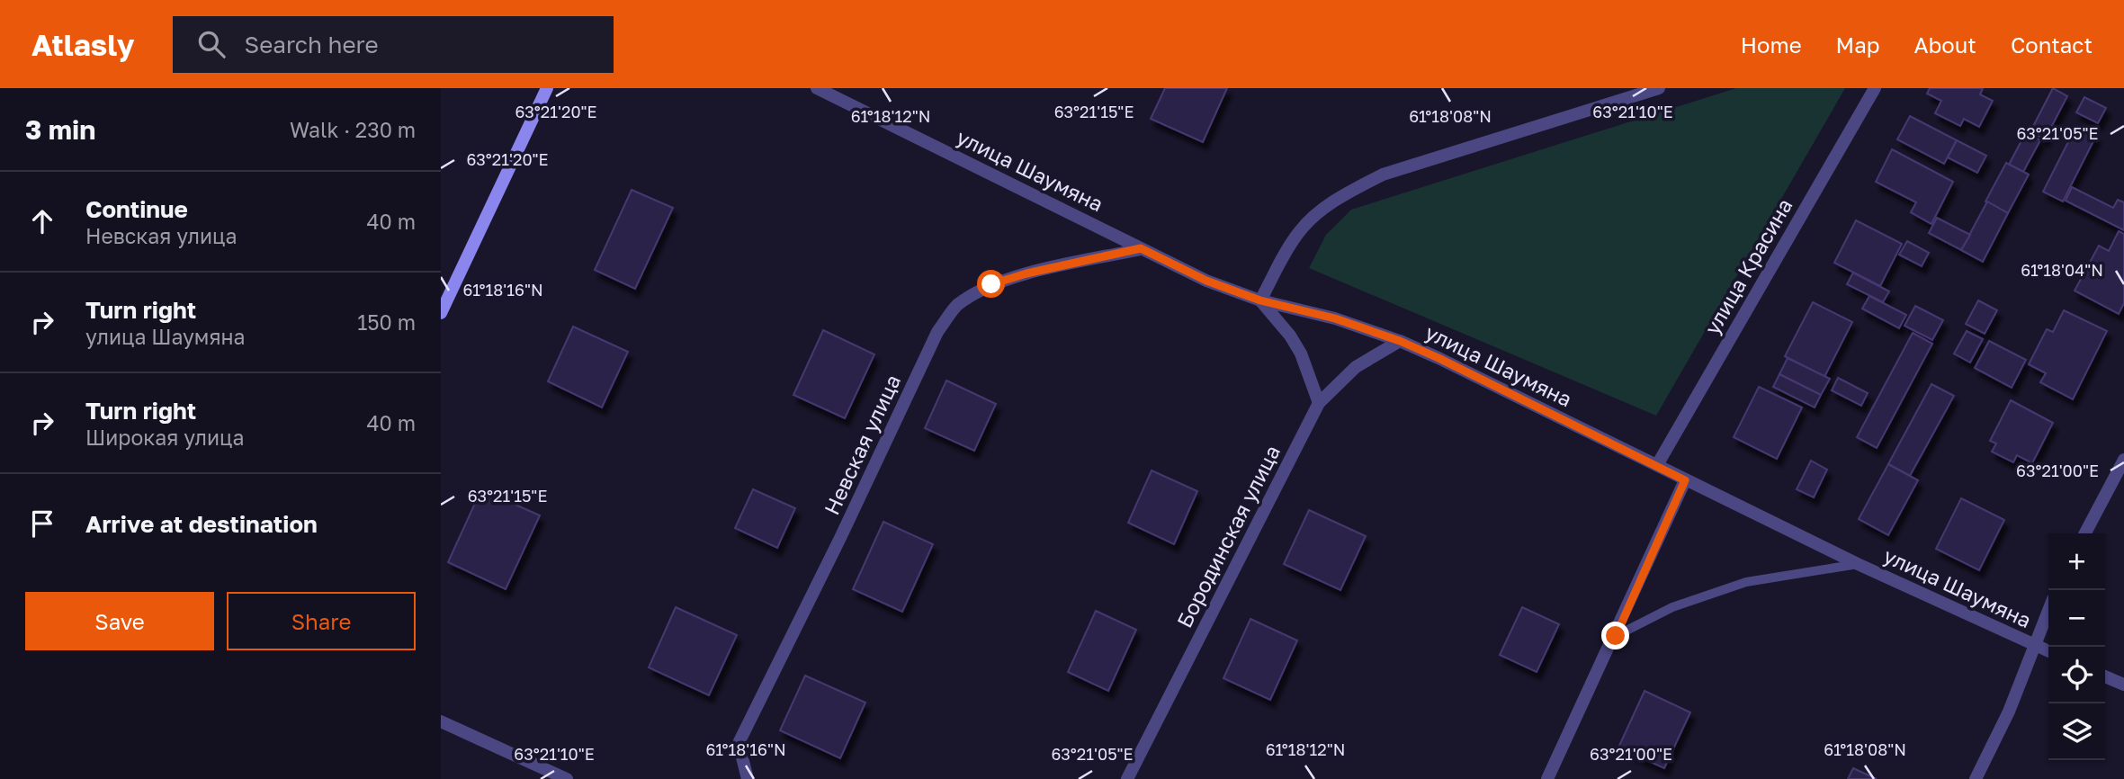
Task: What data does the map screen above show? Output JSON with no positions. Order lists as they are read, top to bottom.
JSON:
{
  "streets": {
    "street": [
      "улица Шаумяна",
      "улица Красина",
      "Невская улица",
      "Бородинская улица"
    ]
  },
  "crossings": [
    ["улица Шаумяна", "улица Красина"],
    ["улица Шаумяна", "Невская улица"],
    ["улица Шаумяна", "Бородинская улица"]
  ],
  "page": {
    "header": "Atlasly",
    "search": "Search here",
    "nav": [
      "Home",
      "Map",
      "About",
      "Contact"
    ],
    "heading": ["3 min", "Walk · 230 m"],
    "list": [
      ["Continue", "Невская улица", "40 m"],
      ["Turn right", "улица Шаумяна", "150 m"],
      ["Turn right", "Широкая улица", "40 m"],
      "Arrive at destination"
    ],
    "map_buttons": ["+", "−"],
    "buttons": ["Save", "Share"]
  },
  "coordinates": [
    "63°21'20\"E",
    "63°21'10\"E",
    "63°21'15\"E",
    "61°18'08\"N",
    "61°18'12\"N",
    "63°21'05\"E",
    "61°18'04\"N",
    "61°18'16\"N",
    "63°21'00\"E"
  ]
}
